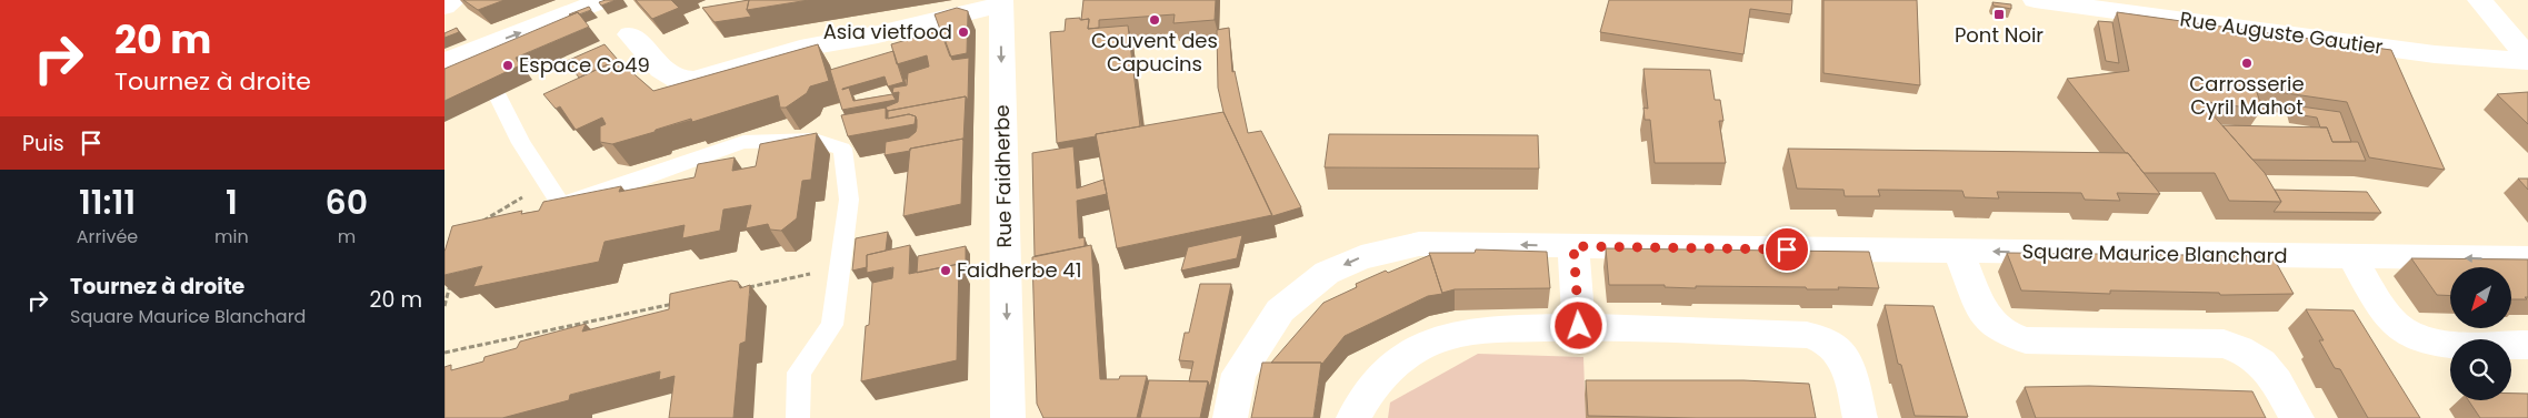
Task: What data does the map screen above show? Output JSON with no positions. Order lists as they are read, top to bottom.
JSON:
{
  "streets": {
    "street": ["Rue Auguste Gautier", "Rue Faidherbe", "Square Maurice Blanchard"]
  },
  "one_way": ["Rue Faidherbe", "Square Maurice Blanchard"],
  "places": {
    "transit": ["Pont Noir"],
    "other": [
      "Couvent des Capucins",
      "Asia vietfood",
      "Carrosserie Cyril Mahot",
      "Espace Co49",
      "Faidherbe 41"
    ]
  },
  "north": "bottom left",
  "page": {
    "turn": ["20 m", "Tournez à droite"],
    "then": "Puis",
    "eta": [
      "11:11",
      "Arrivée",
      "1",
      "min",
      "60",
      "m"
    ],
    "list": [
      {
        "name": "Tournez à droite",
        "note": "Square Maurice Blanchard",
        "value": "20 m"
      }
    ]
  }
}
